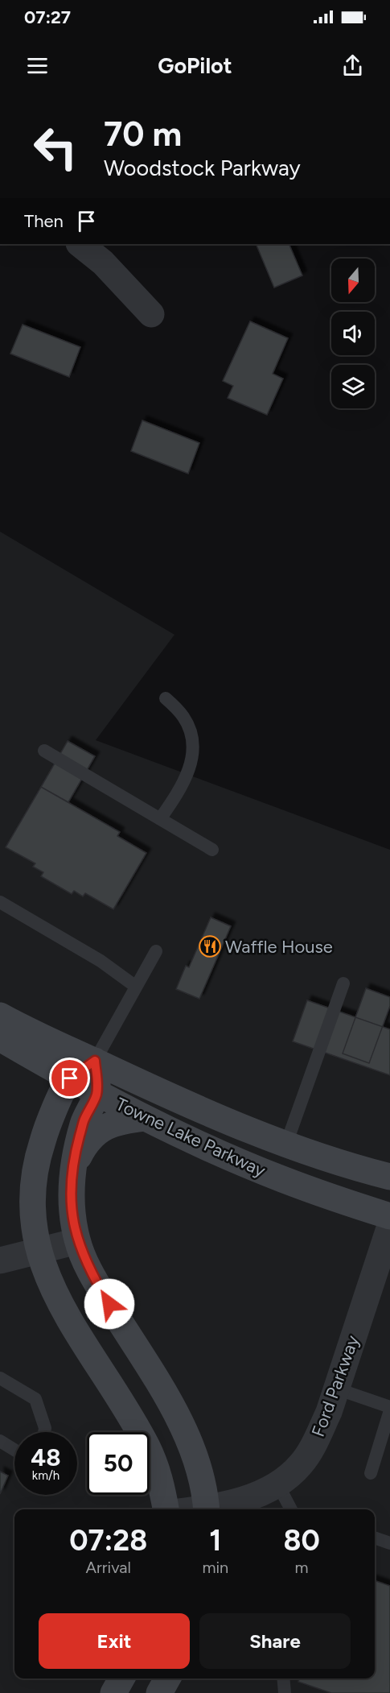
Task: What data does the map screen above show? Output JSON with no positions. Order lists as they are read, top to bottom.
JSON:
{
  "streets": {
    "main road": ["Towne Lake Parkway"],
    "street": ["Ford Parkway"]
  },
  "places": {
    "restaurant": ["Waffle House"]
  },
  "north": "bottom",
  "page": {
    "status": "07:27",
    "header": "GoPilot",
    "turn": ["70 m", "Woodstock Parkway"],
    "then": "Then",
    "speed": "48 km/h",
    "limit": "50",
    "eta": [
      "07:28",
      "Arrival",
      "1",
      "min",
      "80",
      "m"
    ],
    "buttons": ["Exit", "Share"]
  }
}
